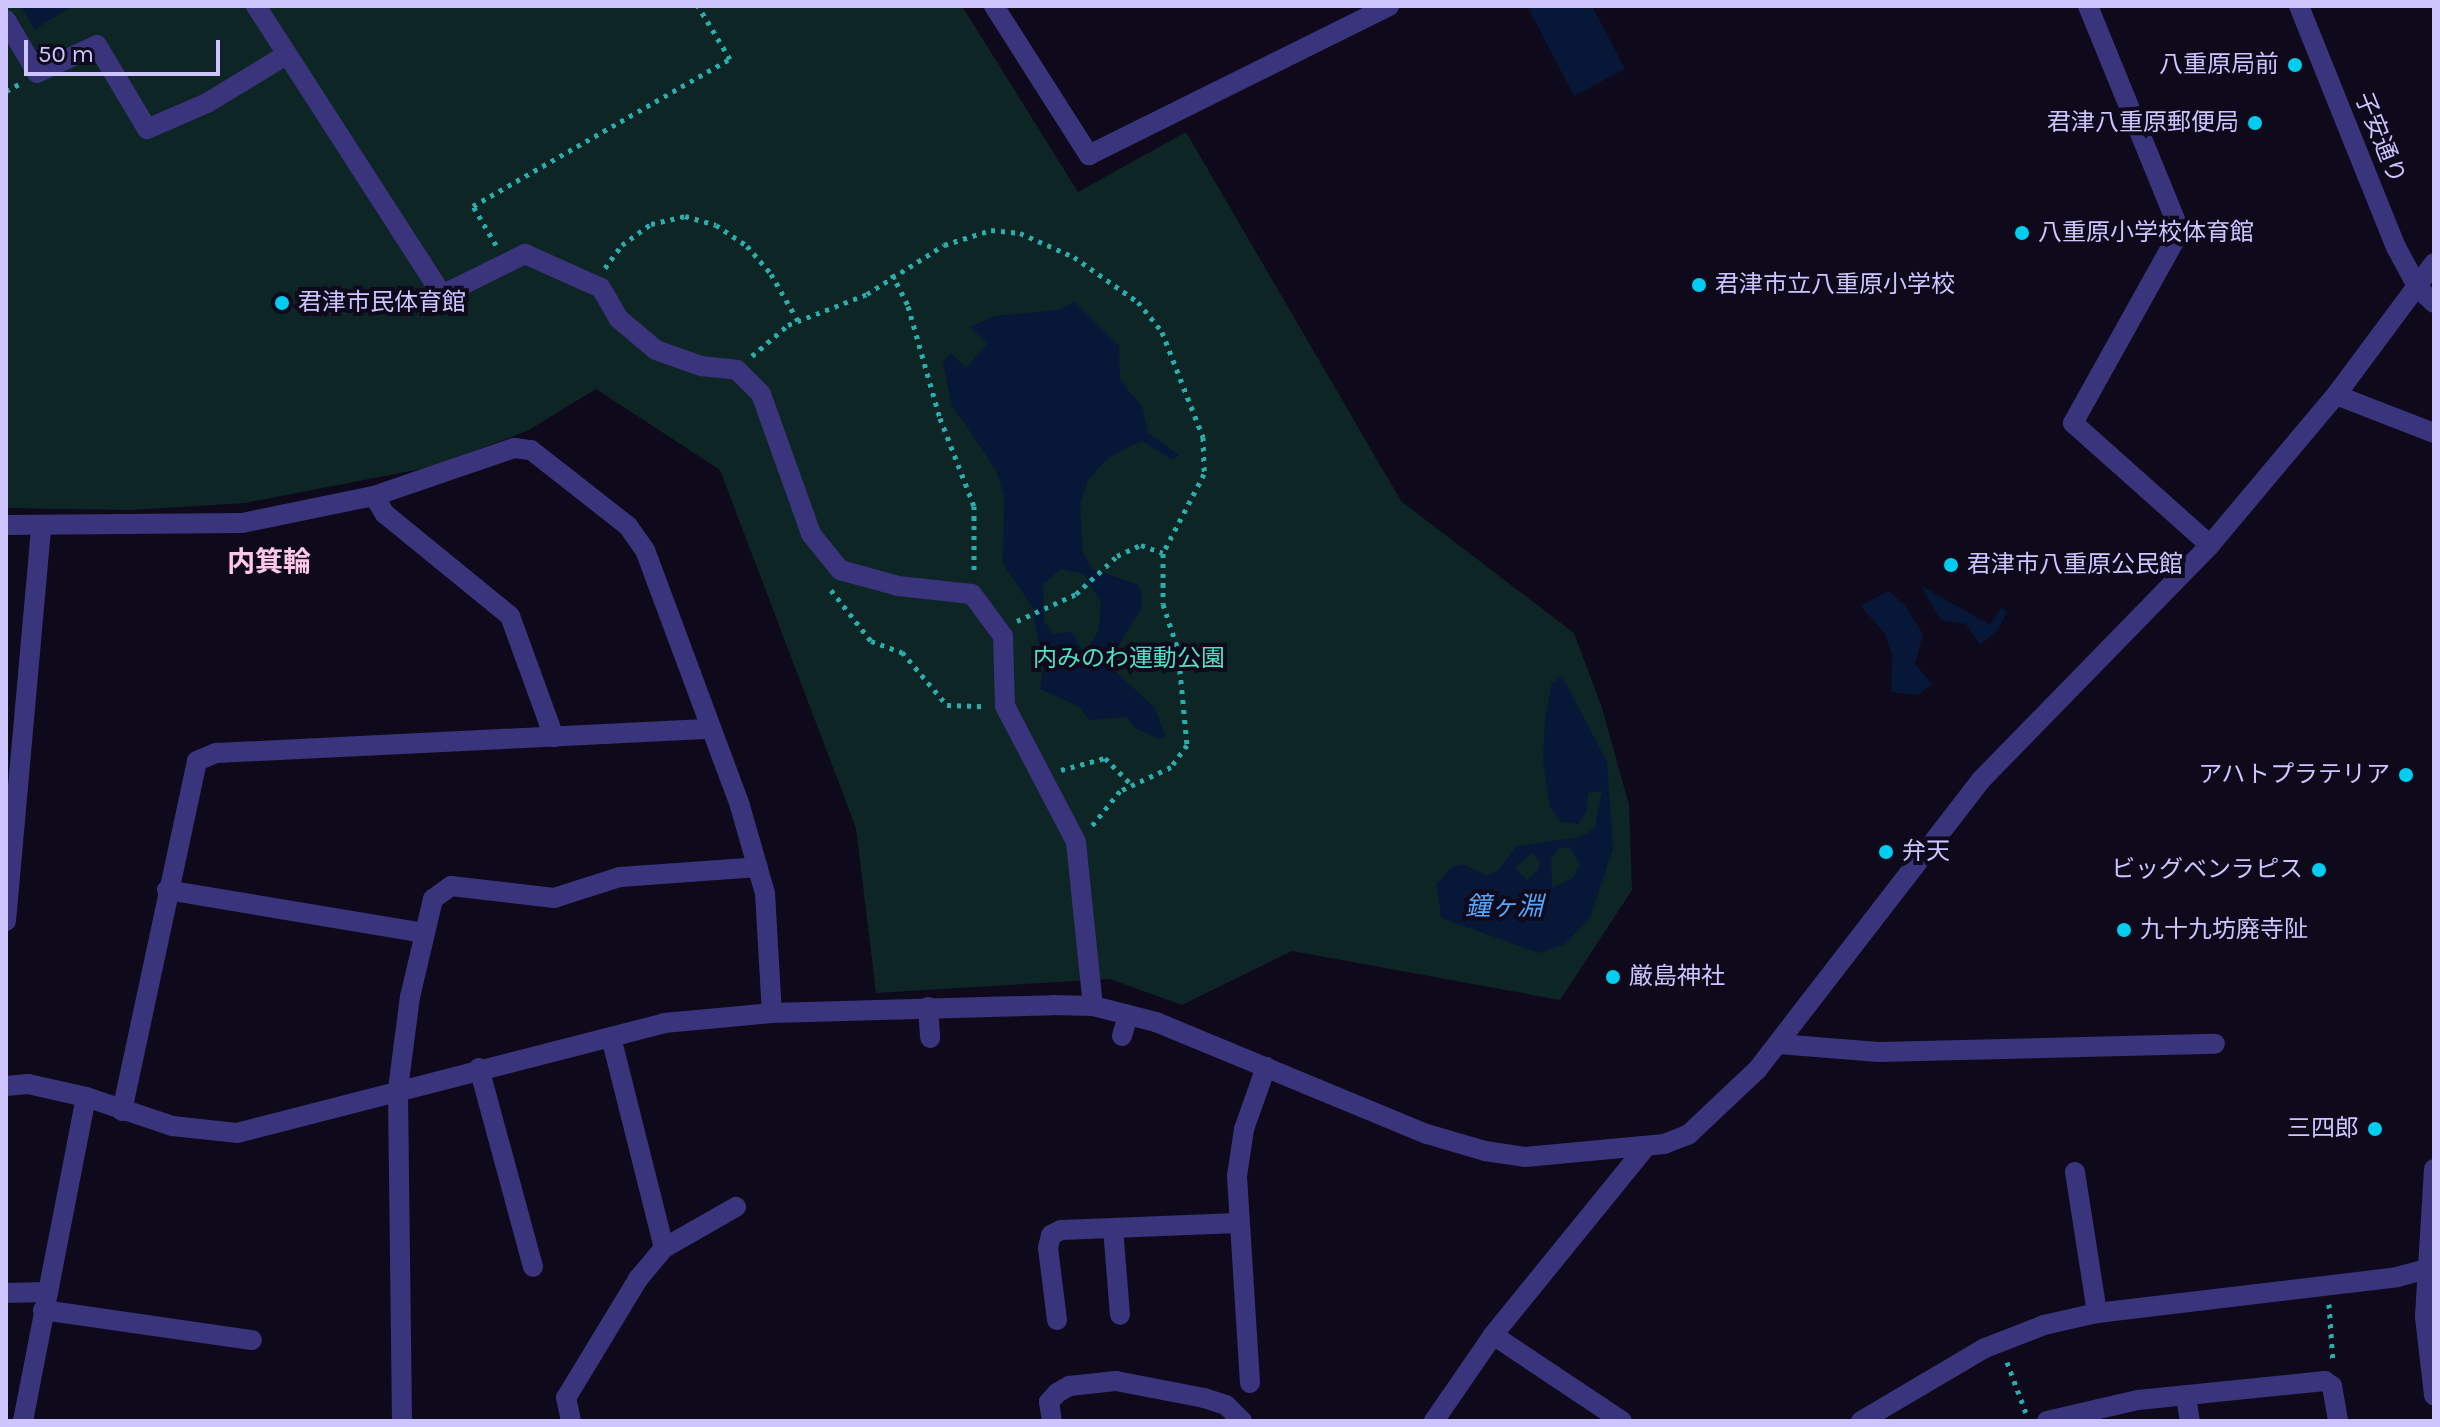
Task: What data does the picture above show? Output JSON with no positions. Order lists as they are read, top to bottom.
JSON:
{
  "streets": {
    "street": ["子安通り"]
  },
  "districts": ["内箕輪"],
  "water": ["鐘ヶ淵"],
  "parks": ["内みのわ運動公園"],
  "places": [
    "八重原局前",
    "君津八重原郵便局",
    "八重原小学校体育館",
    "君津市立八重原小学校",
    "君津市民体育館",
    "君津市八重原公民館",
    "アハトプラテリア",
    "弁天",
    "ビッグベンラピス",
    "九十九坊廃寺阯",
    "厳島神社",
    "三四郎"
  ],
  "scale_bar": "50 m"
}
